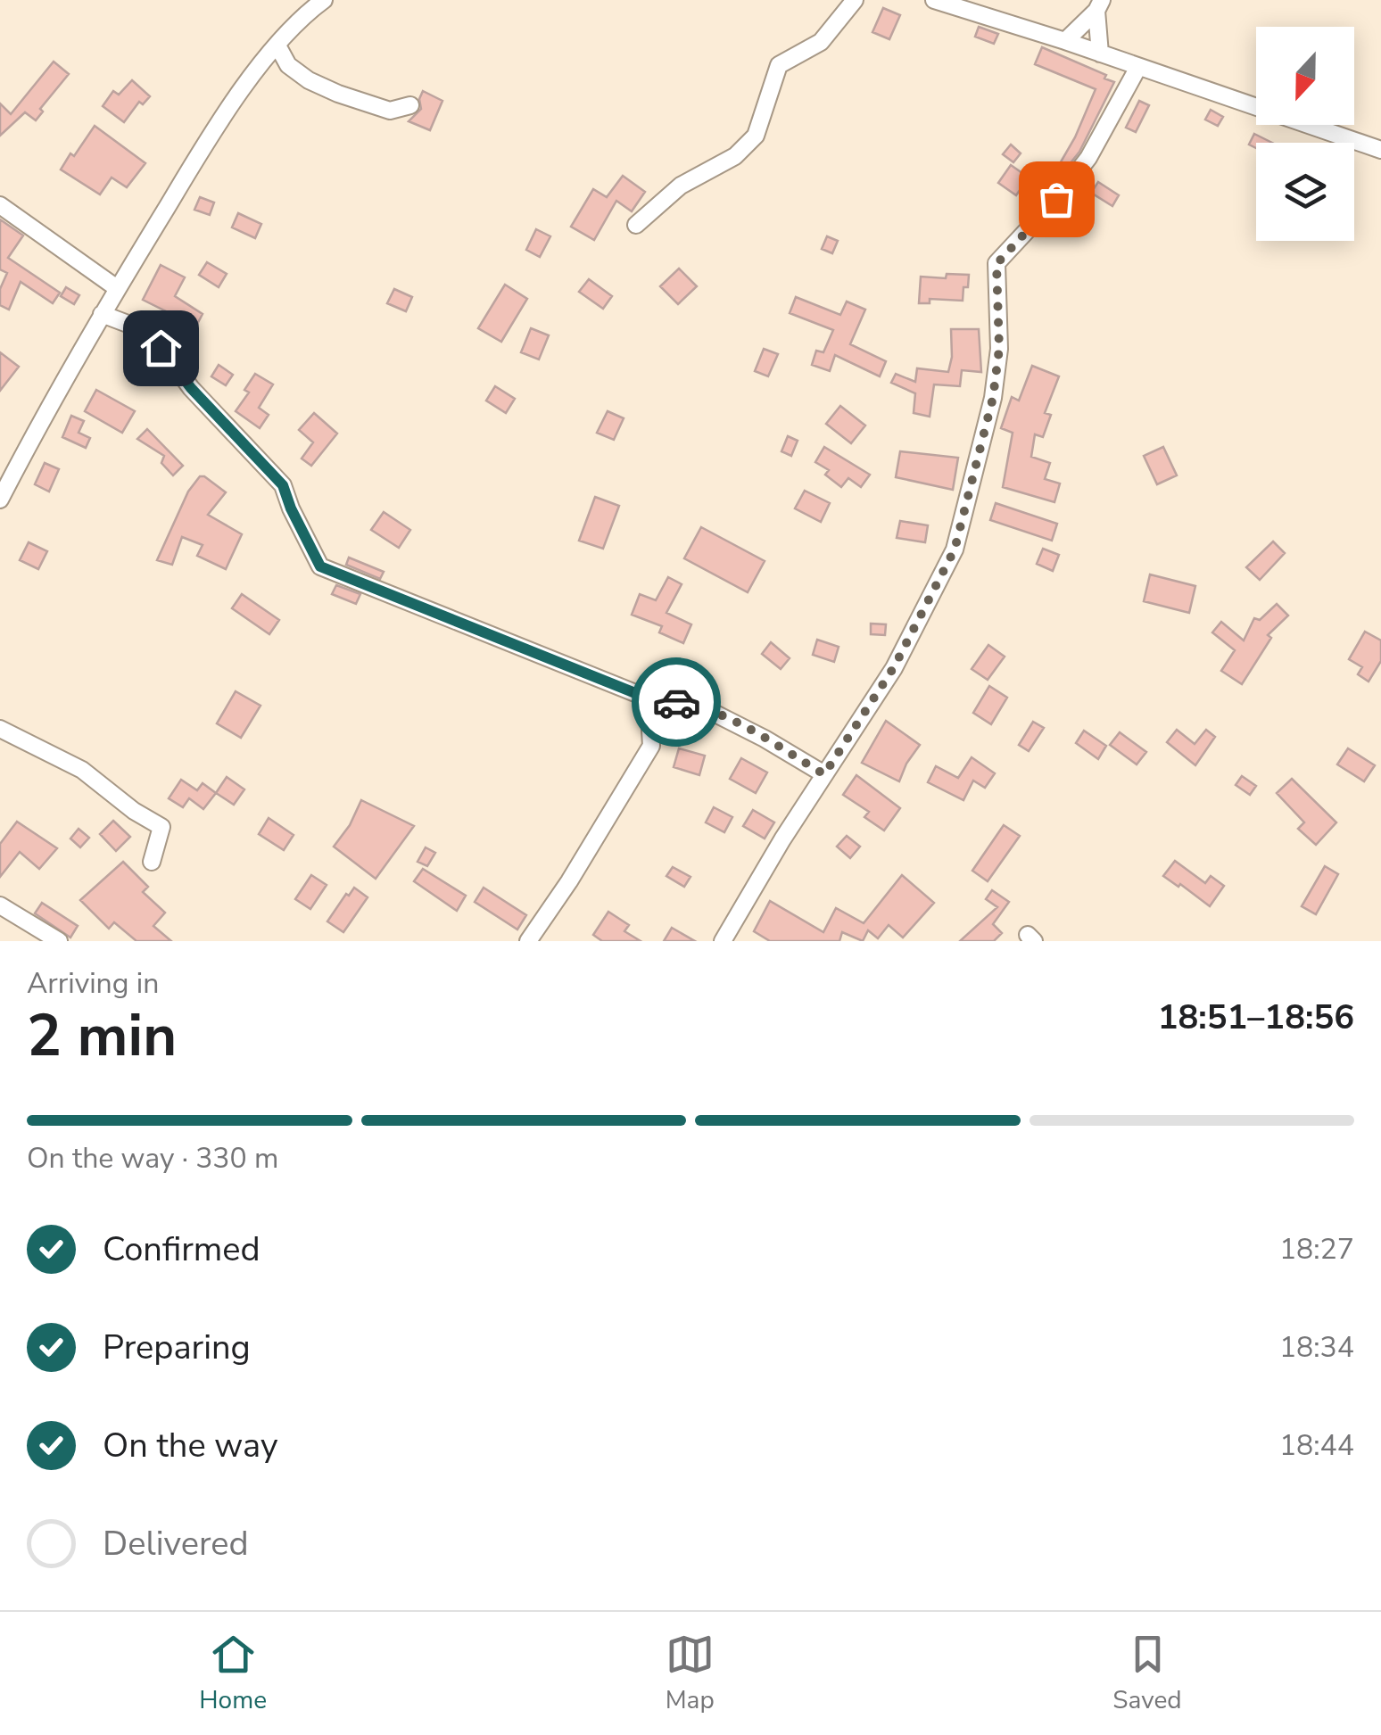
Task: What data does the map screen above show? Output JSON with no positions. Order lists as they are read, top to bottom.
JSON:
{
  "north": "bottom",
  "page": {
    "heading": ["2 min", "Arriving in", "18:51–18:56"],
    "bar": "On the way · 330 m",
    "list": [
      ["Confirmed", "18:27"],
      ["Preparing", "18:34"],
      ["On the way", "18:44"],
      "Delivered"
    ],
    "tabs": ["Home", "Map", "Saved"]
  }
}
